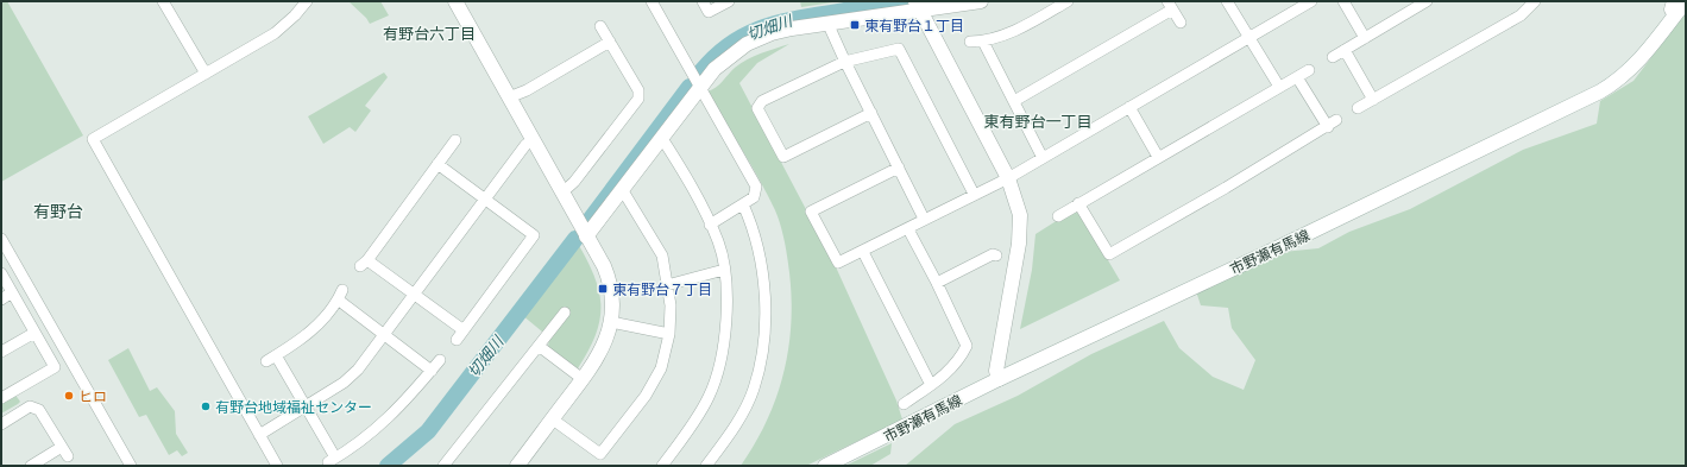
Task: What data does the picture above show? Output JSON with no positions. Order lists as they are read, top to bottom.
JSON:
{
  "streets": {
    "street": ["市野瀬有馬線"]
  },
  "districts": ["有野台六丁目", "東有野台一丁目", "有野台"],
  "water": ["切畑川"],
  "places": {
    "transit": ["東有野台１丁目", "東有野台７丁目"],
    "other": ["ヒロ", "有野台地域福祉センター"]
  }
}
